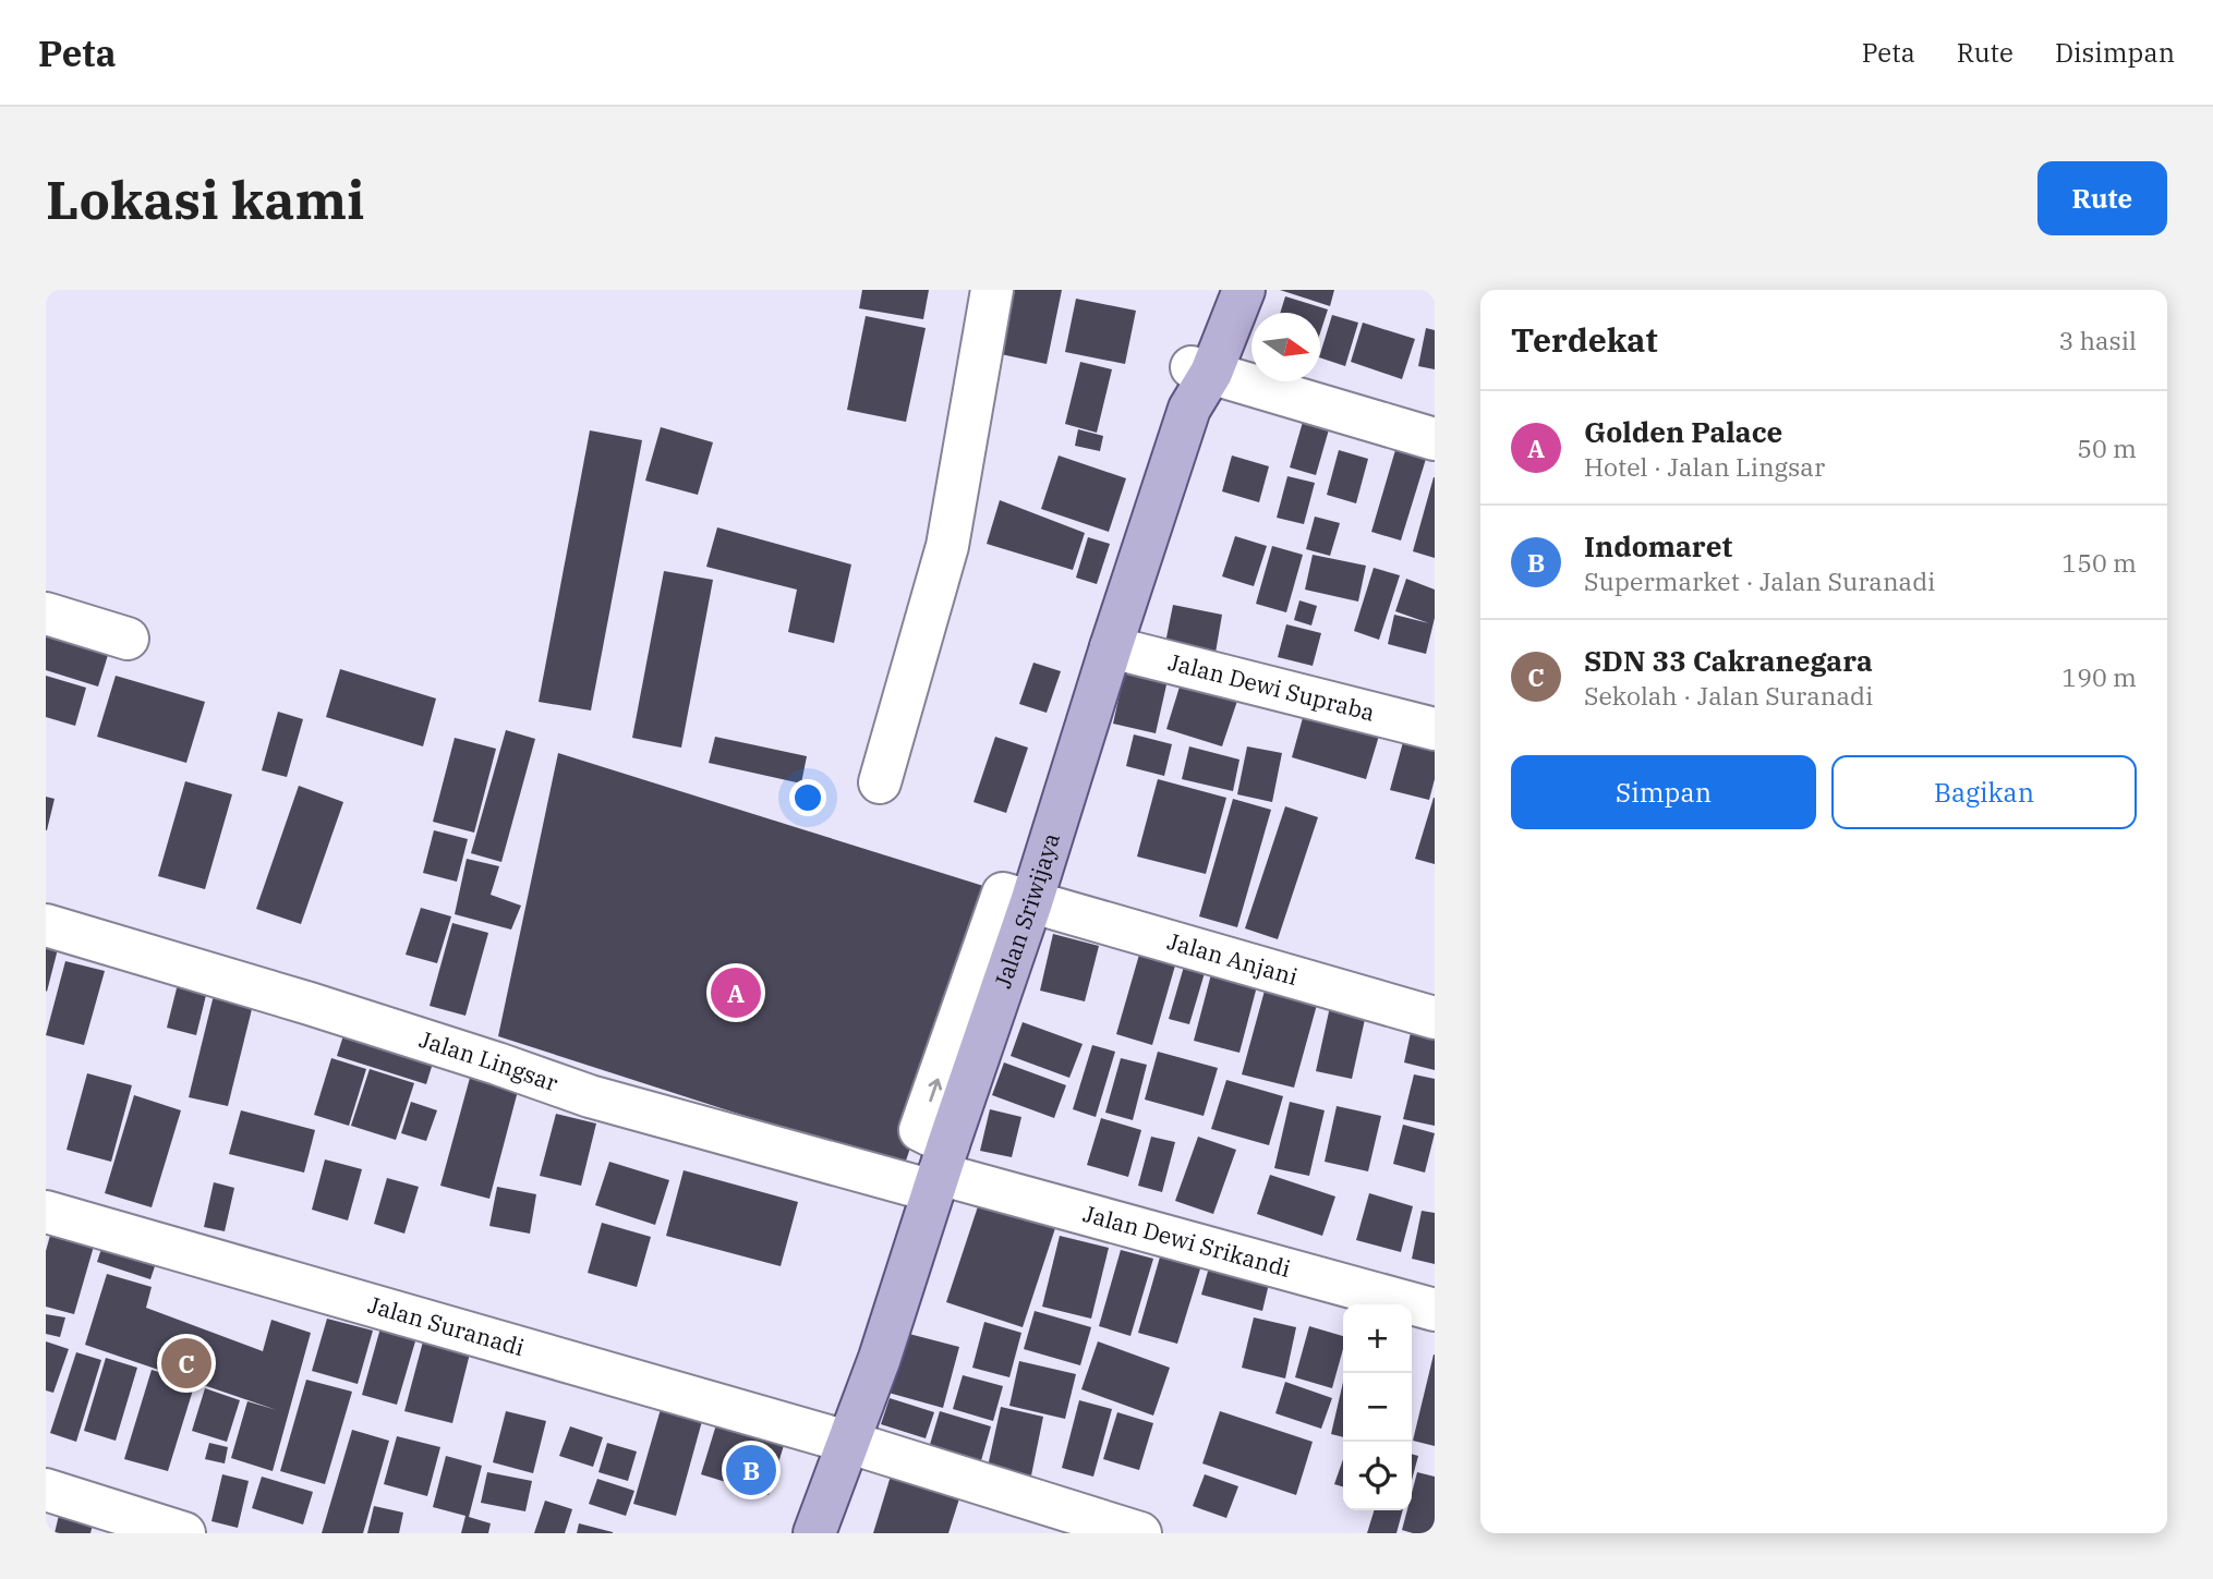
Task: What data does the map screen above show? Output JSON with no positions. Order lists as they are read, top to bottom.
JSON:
{
  "streets": {
    "main road": ["Jalan Sriwijaya"],
    "street": [
      "Jalan Dewi Supraba",
      "Jalan Anjani",
      "Jalan Lingsar",
      "Jalan Dewi Srikandi",
      "Jalan Suranadi"
    ]
  },
  "crossings": [
    ["Jalan Dewi Supraba", "Jalan Sriwijaya"],
    ["Jalan Sriwijaya", "Jalan Anjani"],
    ["Jalan Sriwijaya", "Jalan Lingsar"],
    ["Jalan Sriwijaya", "Jalan Dewi Srikandi"],
    ["Jalan Sriwijaya", "Jalan Suranadi"],
    ["Jalan Lingsar", "Jalan Dewi Srikandi"]
  ],
  "north": "right",
  "page": {
    "header": "Peta",
    "nav": ["Peta", "Rute", "Disimpan"],
    "buttons": [
      "Rute",
      ["Simpan", "Bagikan"]
    ],
    "title": "Lokasi kami",
    "heading": ["Terdekat", "3 hasil"],
    "list": [
      {
        "mark": "A",
        "name": "Golden Palace",
        "note": "Hotel · Jalan Lingsar",
        "value": "50 m"
      },
      {
        "mark": "B",
        "name": "Indomaret",
        "note": "Supermarket · Jalan Suranadi",
        "value": "150 m"
      },
      {
        "mark": "C",
        "name": "SDN 33 Cakranegara",
        "note": "Sekolah · Jalan Suranadi",
        "value": "190 m"
      }
    ],
    "pins": ["A", "C", "B"],
    "map_buttons": ["+", "−"]
  }
}
